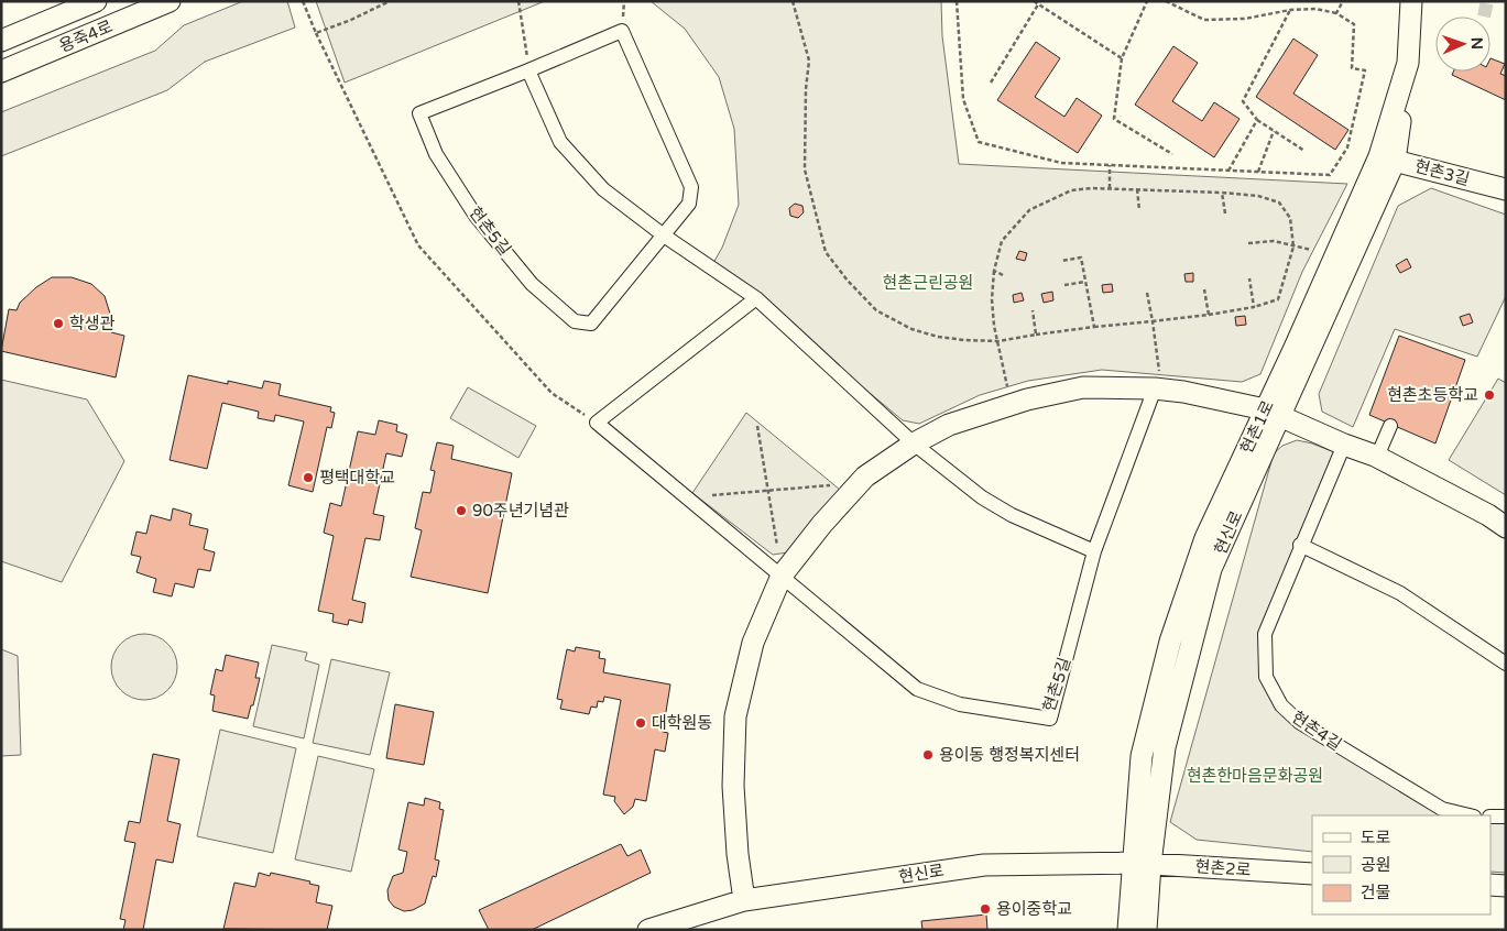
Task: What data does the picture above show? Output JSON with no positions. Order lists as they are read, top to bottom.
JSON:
{
  "streets": {
    "street": [
      "용죽4로",
      "현촌3길",
      "현촌5길",
      "현촌1로",
      "현신로",
      "현촌4길",
      "현촌2로"
    ]
  },
  "crossings": [
    ["현촌1로", "현신로"],
    ["현촌1로", "현촌2로"],
    ["현신로", "현촌2로"]
  ],
  "parks": ["현촌근린공원", "현촌한마음문화공원"],
  "places": [
    "학생관",
    "현촌초등학교",
    "평택대학교",
    "90주년기념관",
    "대학원동",
    "용이동 행정복지센터",
    "용이중학교"
  ],
  "legend": ["도로", "공원", "건물"],
  "north": "right"
}
